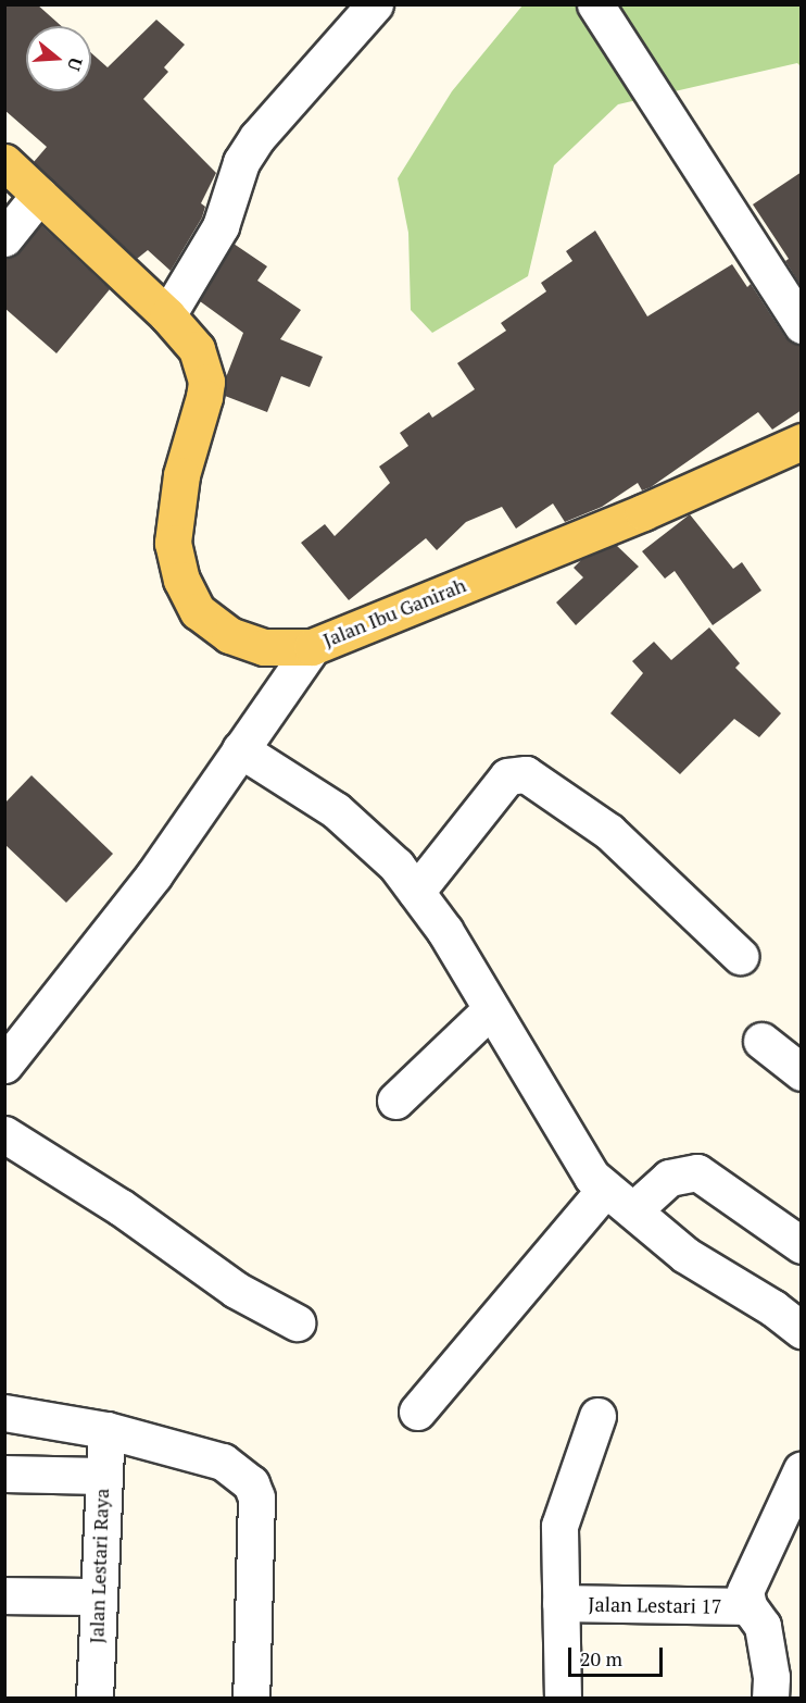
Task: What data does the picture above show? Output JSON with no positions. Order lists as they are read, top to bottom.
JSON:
{
  "streets": {
    "main road": ["Jalan Ibu Ganirah"],
    "street": ["Jalan Lestari Raya", "Jalan Lestari 17"]
  },
  "scale_bar": "20 m",
  "north": "right"
}
